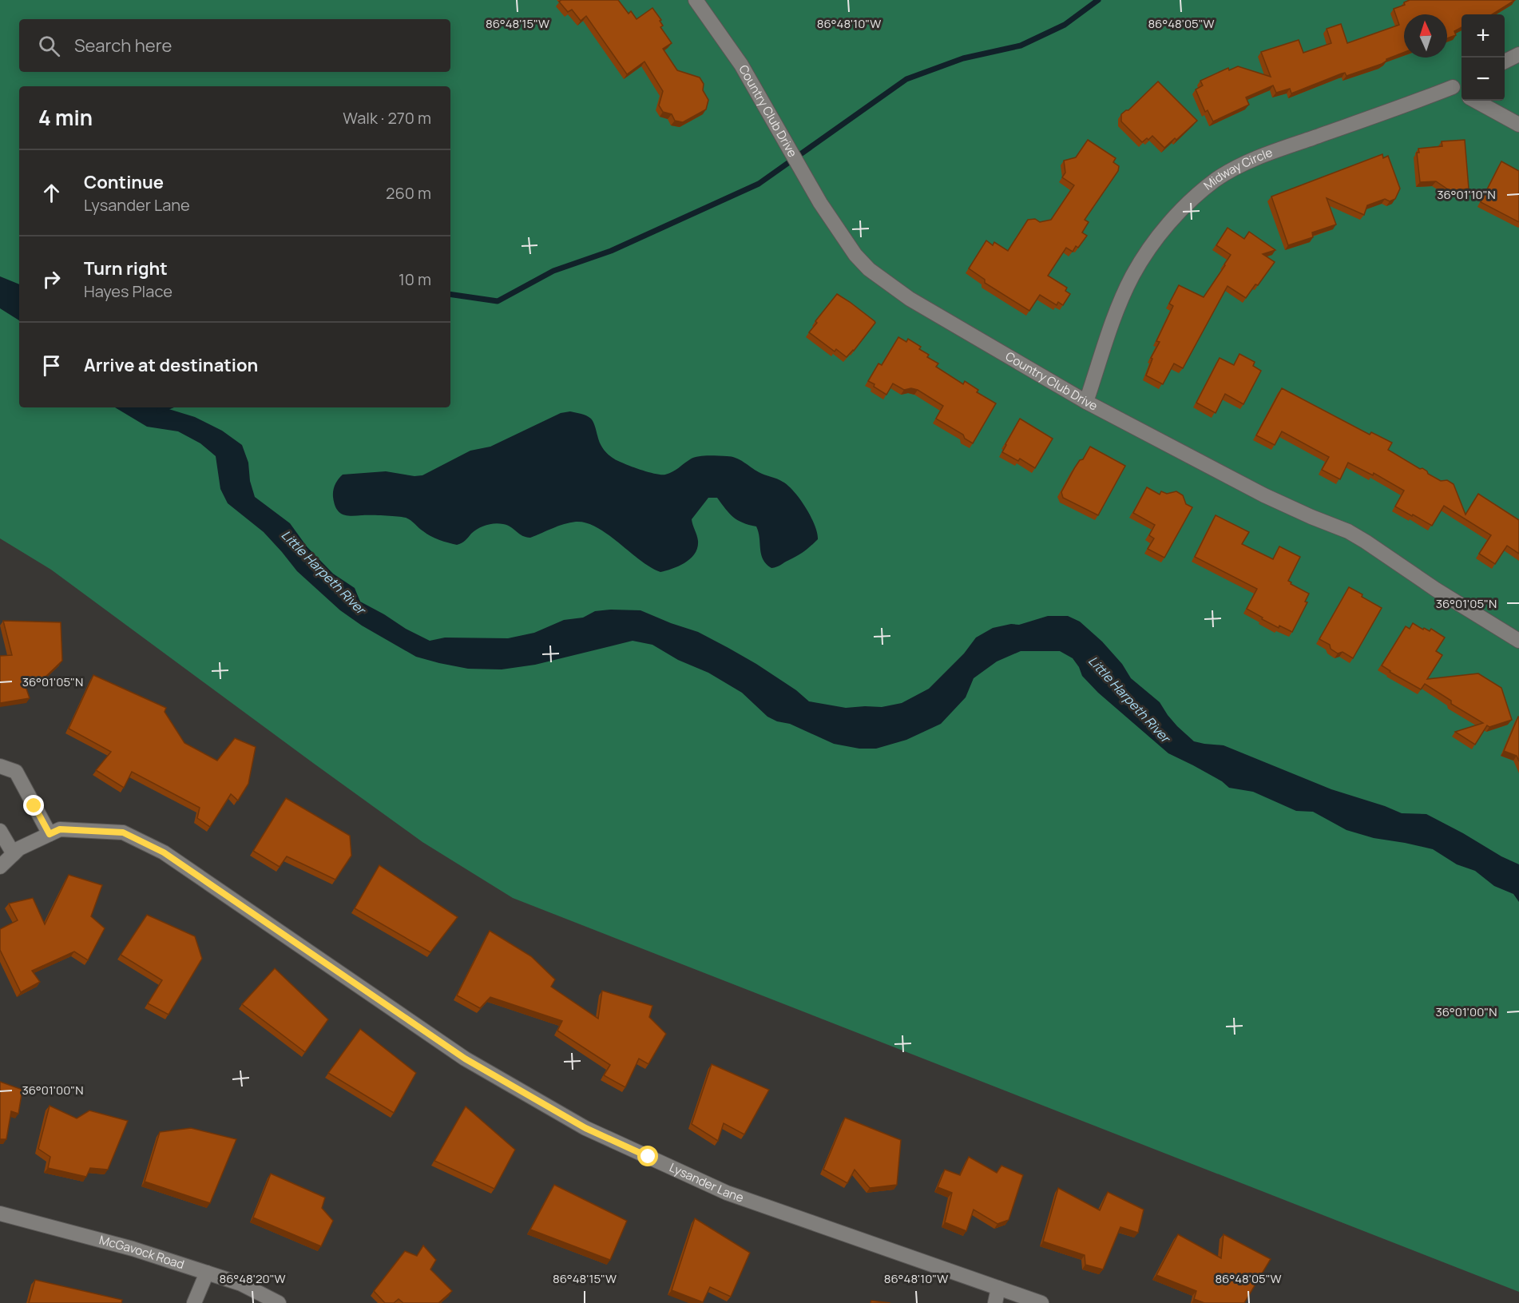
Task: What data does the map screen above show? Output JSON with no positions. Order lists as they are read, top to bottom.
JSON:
{
  "streets": {
    "street": [
      "Country Club Drive",
      "Midway Circle",
      "Lysander Lane",
      "McGavock Road"
    ]
  },
  "crossings": [
    ["Country Club Drive", "Midway Circle"]
  ],
  "water": ["Little Harpeth River"],
  "north": "top",
  "page": {
    "map_buttons": ["+", "−"],
    "search": "Search here",
    "heading": ["4 min", "Walk · 270 m"],
    "list": [
      ["Continue", "Lysander Lane", "260 m"],
      ["Turn right", "Hayes Place", "10 m"],
      "Arrive at destination"
    ]
  },
  "coordinates": [
    "86°48'15\"W",
    "86°48'10\"W",
    "86°48'05\"W",
    "36°01'10\"N",
    "36°01'05\"N",
    "36°01'00\"N",
    "86°48'20\"W"
  ]
}
